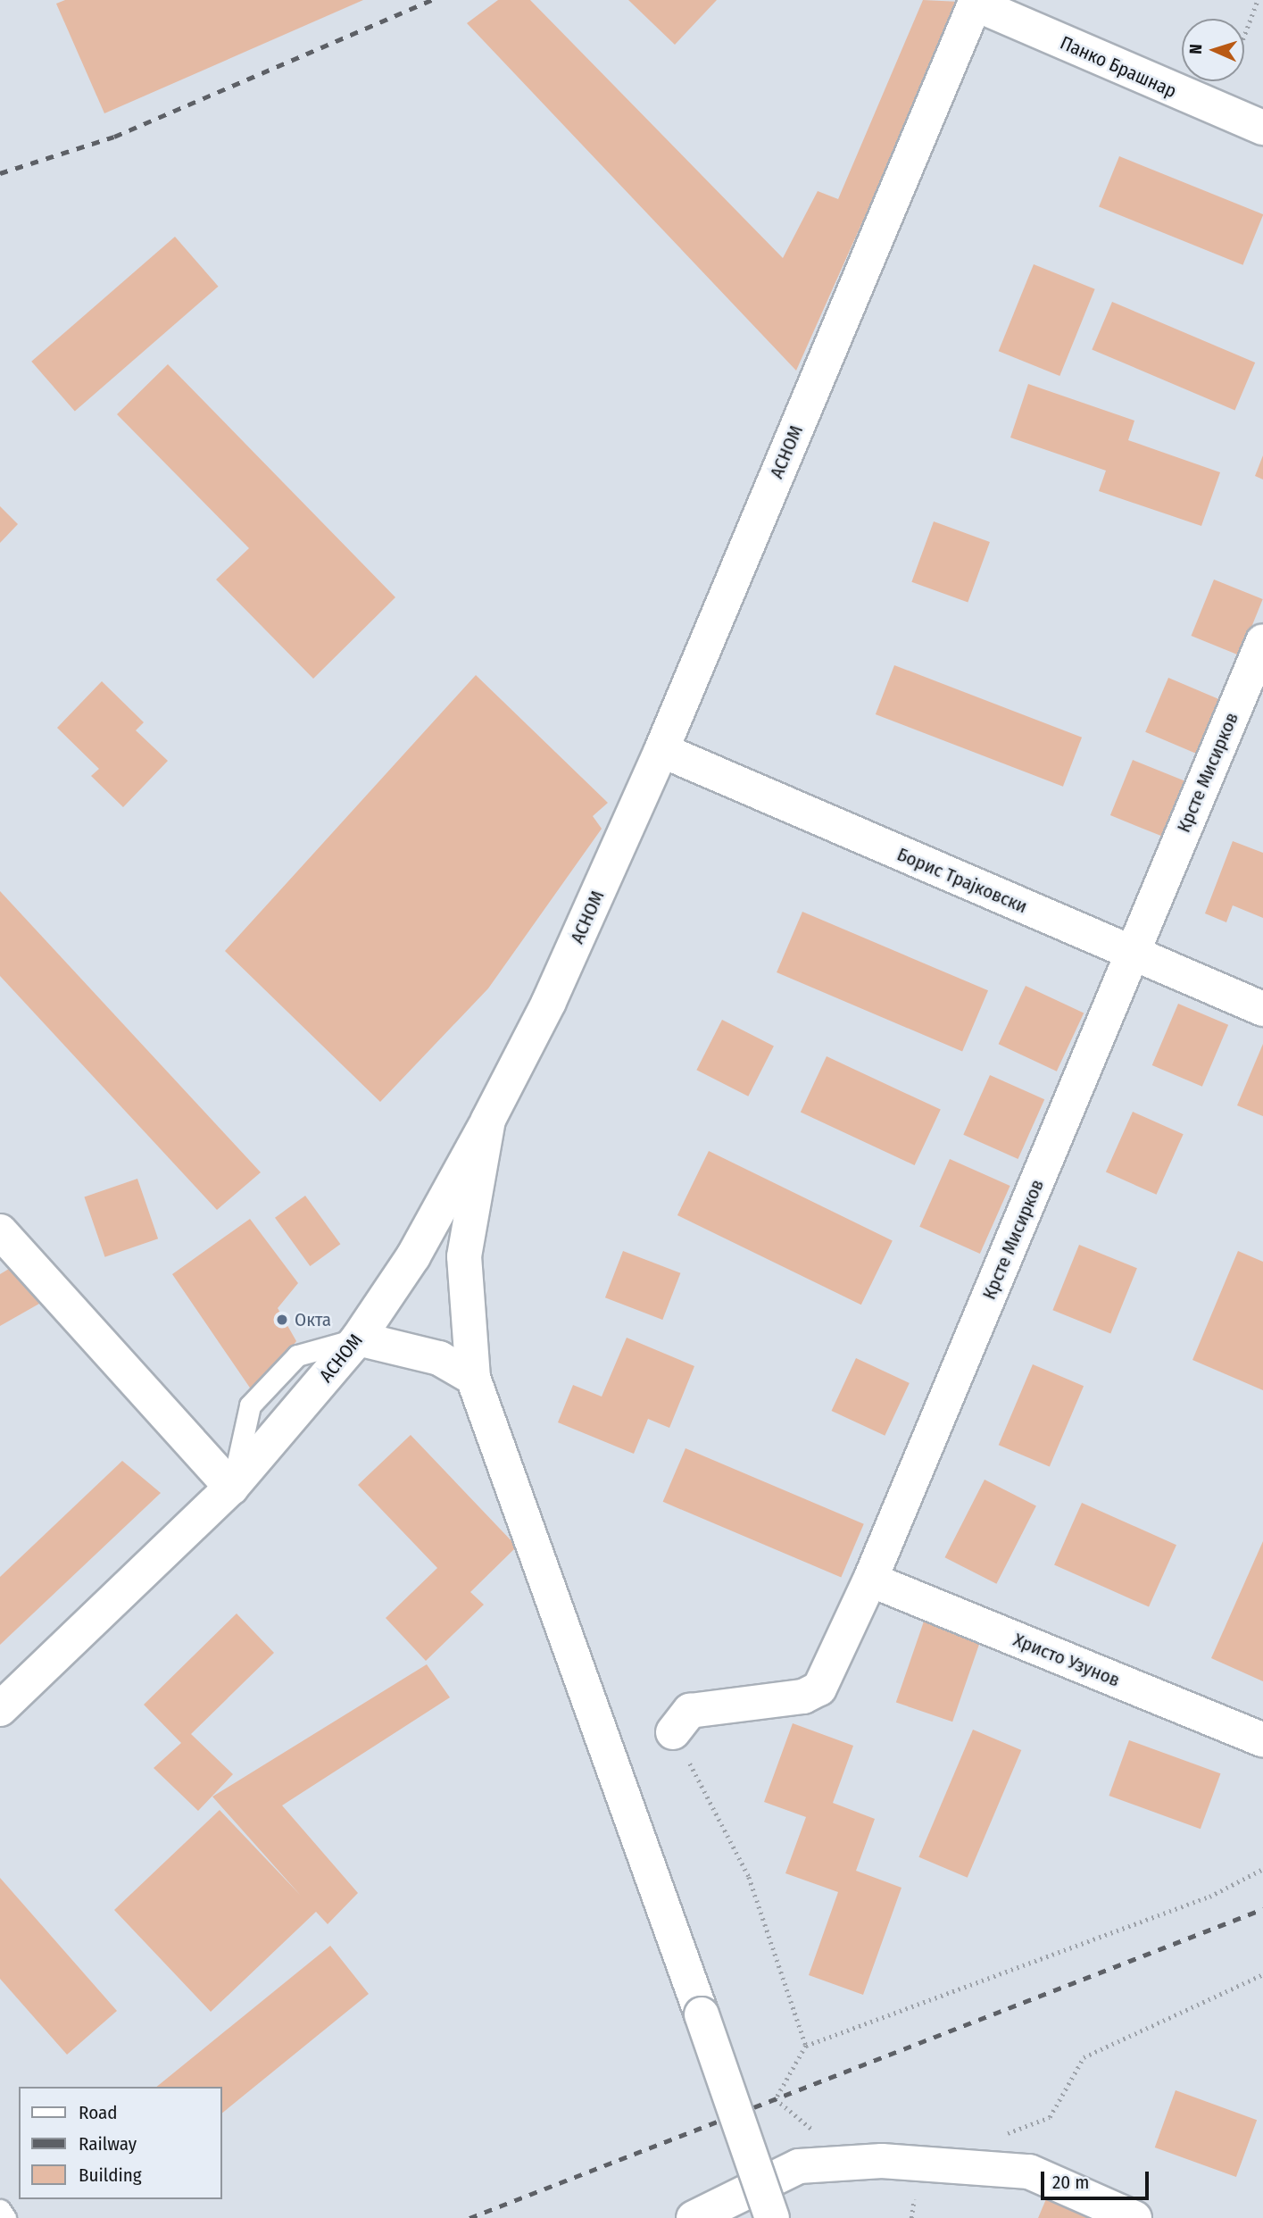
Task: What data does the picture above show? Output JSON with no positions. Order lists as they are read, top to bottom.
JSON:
{
  "streets": {
    "street": [
      "Панко Брашнар",
      "АСНОМ",
      "Крсте Мисирков",
      "Борис Трајковски",
      "Христо Узунов"
    ]
  },
  "crossings": [
    ["Панко Брашнар", "АСНОМ"],
    ["АСНОМ", "Борис Трајковски"],
    ["Крсте Мисирков", "Борис Трајковски"],
    ["Крсте Мисирков", "Христо Узунов"]
  ],
  "places": ["Окта"],
  "legend": ["Road", "Railway", "Building"],
  "scale_bar": "20 m",
  "north": "left"
}
